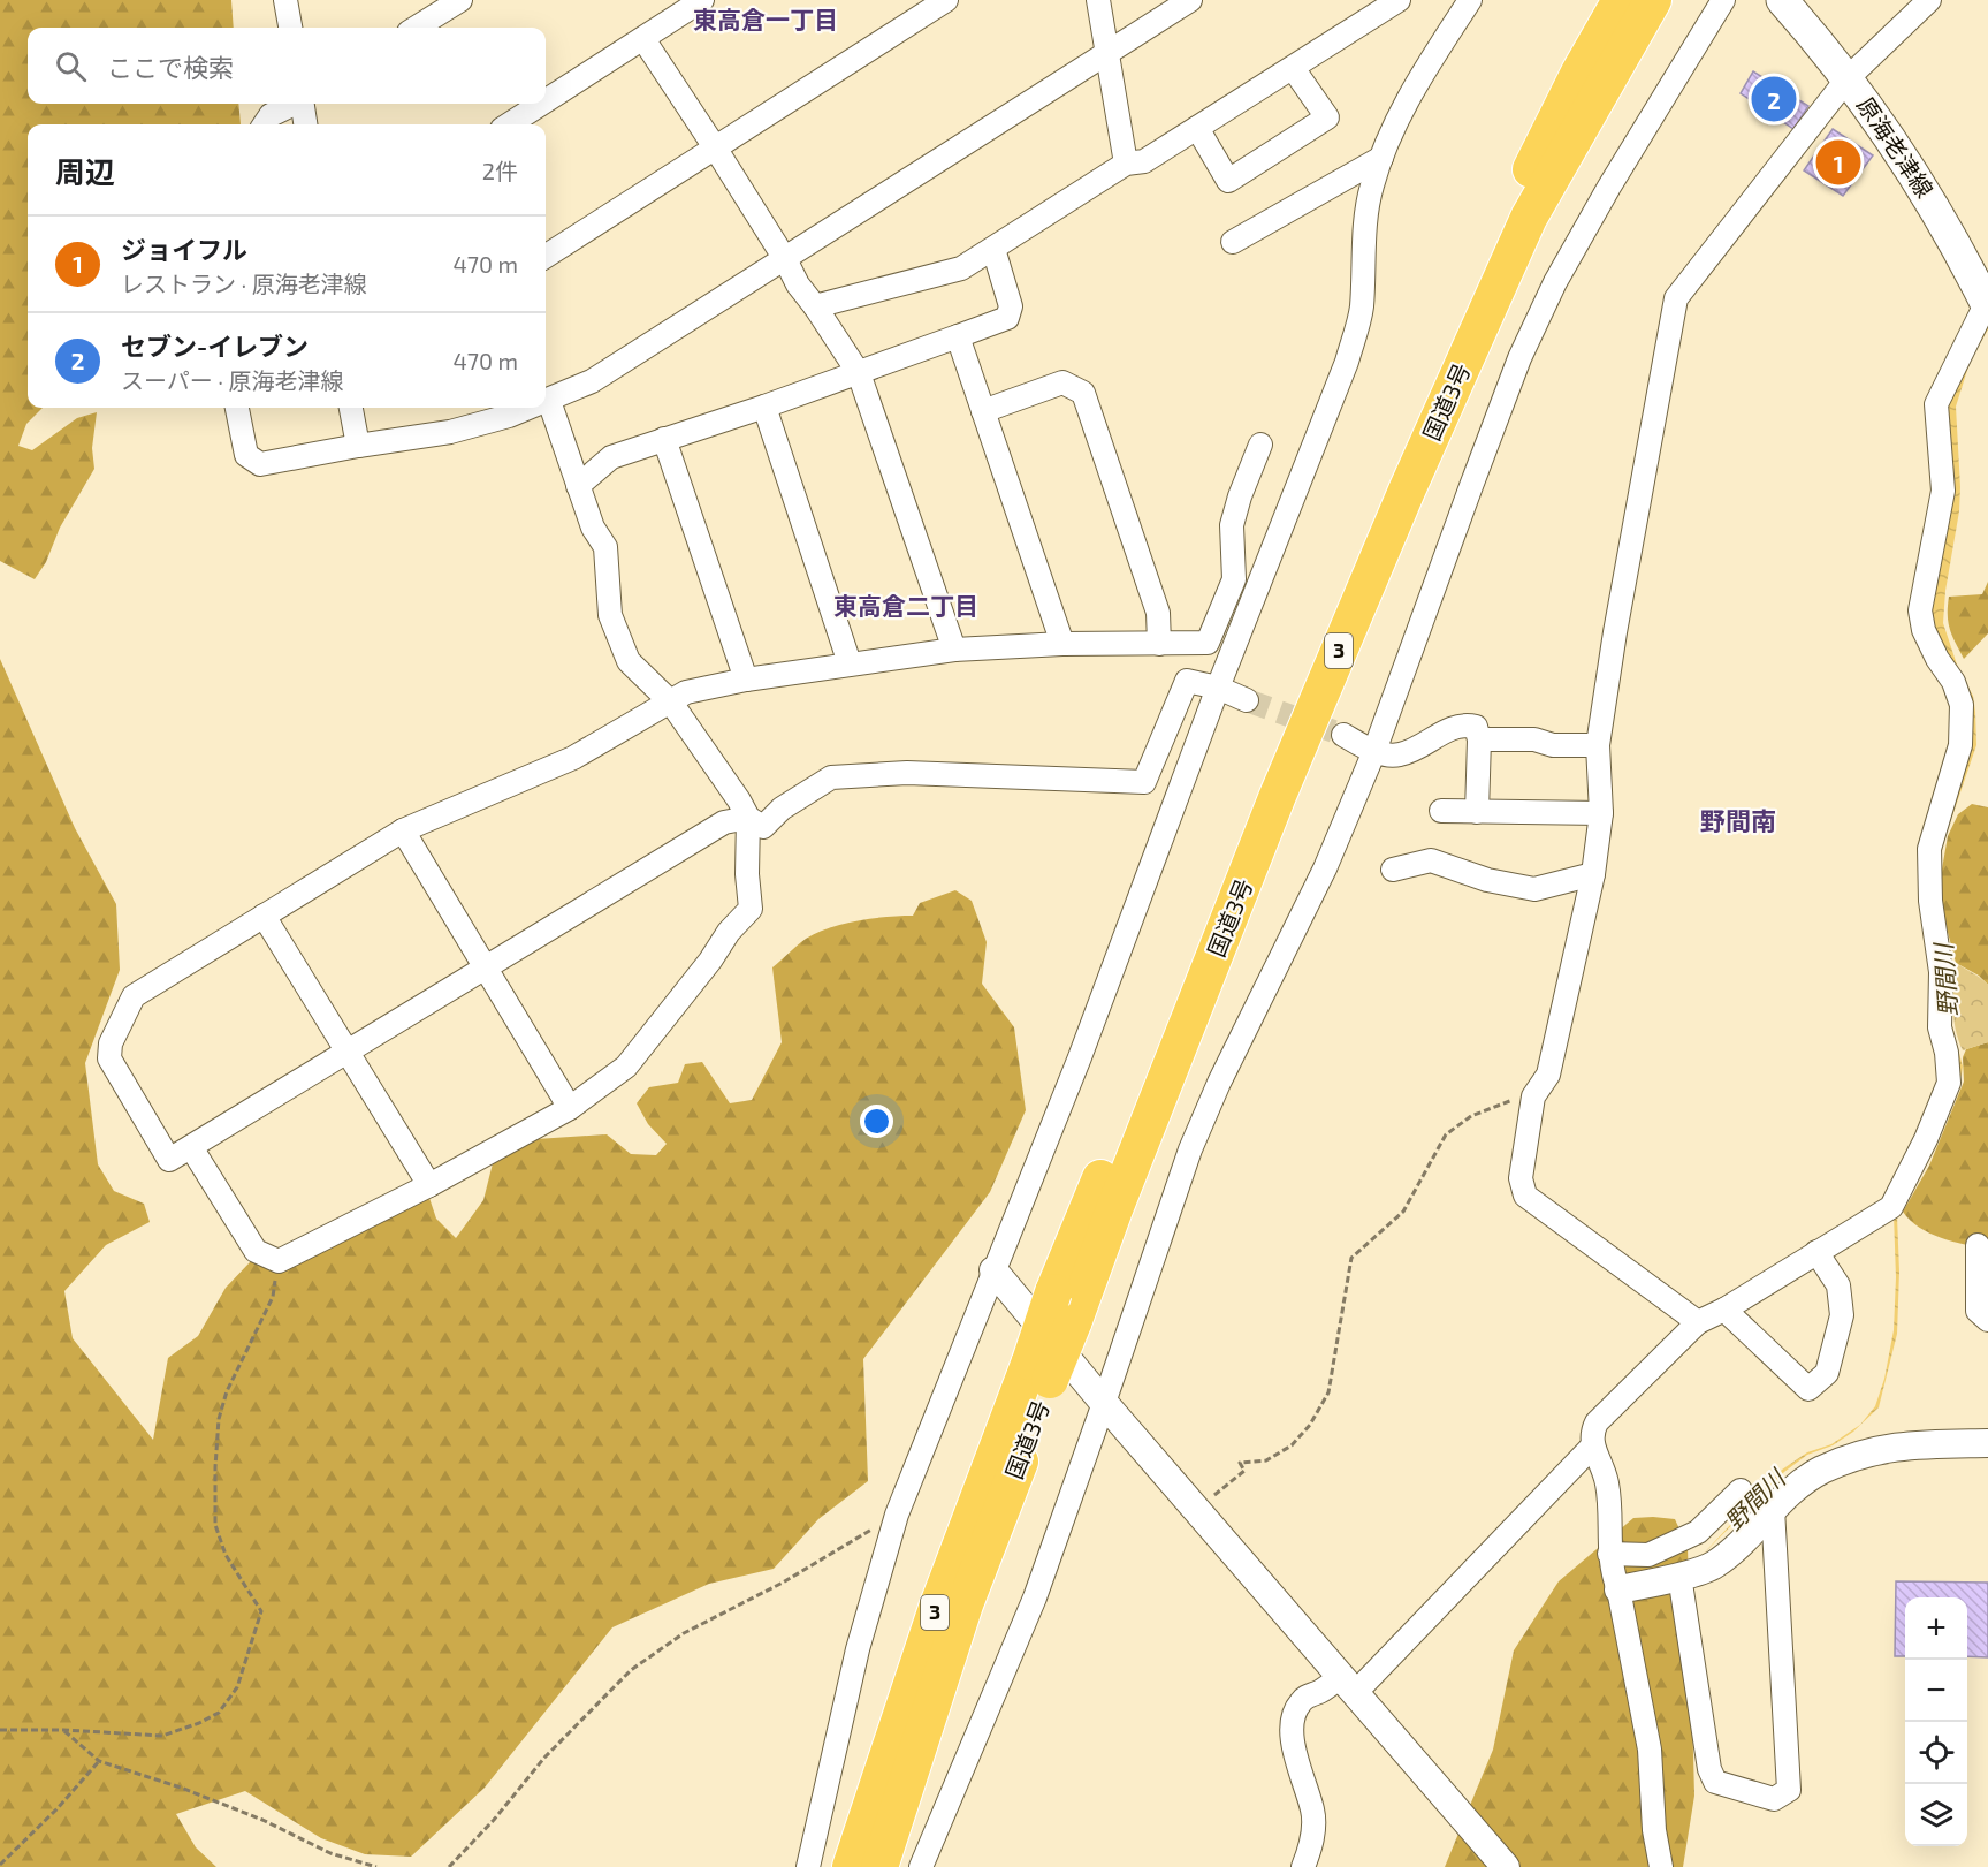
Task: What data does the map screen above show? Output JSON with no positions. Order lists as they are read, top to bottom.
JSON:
{
  "streets": {
    "highway": ["国道3号", "3"],
    "main road": ["原海老津線"]
  },
  "districts": ["東高倉一丁目", "東高倉二丁目", "野間南"],
  "water": ["野間川"],
  "page": {
    "search": "ここで検索",
    "pins": ["2", "1"],
    "heading": ["周辺", "2件"],
    "list": [
      {
        "mark": "1",
        "name": "ジョイフル",
        "note": "レストラン · 原海老津線",
        "value": "470 m"
      },
      {
        "mark": "2",
        "name": "セブン-イレブン",
        "note": "スーパー · 原海老津線",
        "value": "470 m"
      }
    ],
    "map_buttons": ["+", "−"]
  }
}
